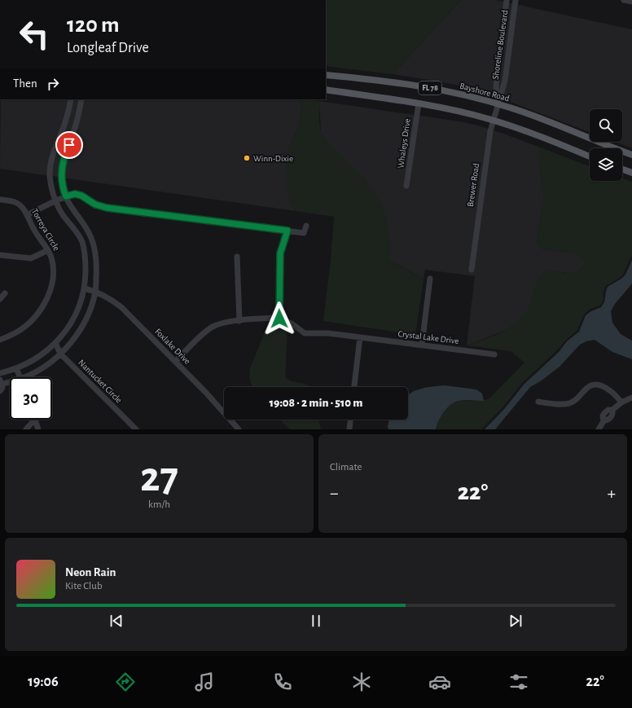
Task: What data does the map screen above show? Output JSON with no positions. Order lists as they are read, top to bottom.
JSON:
{
  "streets": {
    "main road": ["FL 78", "Bayshore Road"],
    "street": [
      "Shoreline Boulevard",
      "Whaleys Drive",
      "Brewer Road",
      "Torreya Circle",
      "Crystal Lake Drive",
      "Foxlake Drive",
      "Nantucket Circle"
    ]
  },
  "crossings": [
    ["Shoreline Boulevard", "Bayshore Road"],
    ["Shoreline Boulevard", "Brewer Road"],
    ["FL 78", "Whaleys Drive"],
    ["FL 78", "Brewer Road"],
    ["Bayshore Road", "Brewer Road"],
    ["Crystal Lake Drive", "Foxlake Drive"]
  ],
  "places": ["Winn-Dixie"],
  "page": {
    "turn": ["120 m", "Longleaf Drive"],
    "then": "Then",
    "limit": "30",
    "trip": "19:08 · 2 min · 510 m",
    "tile": [
      ["27", "km/h"],
      "Climate"
    ],
    "heat": ["−", "22°", "+"],
    "song": ["Neon Rain", "Kite Club"],
    "tabs": ["19:06", "22°"]
  }
}
